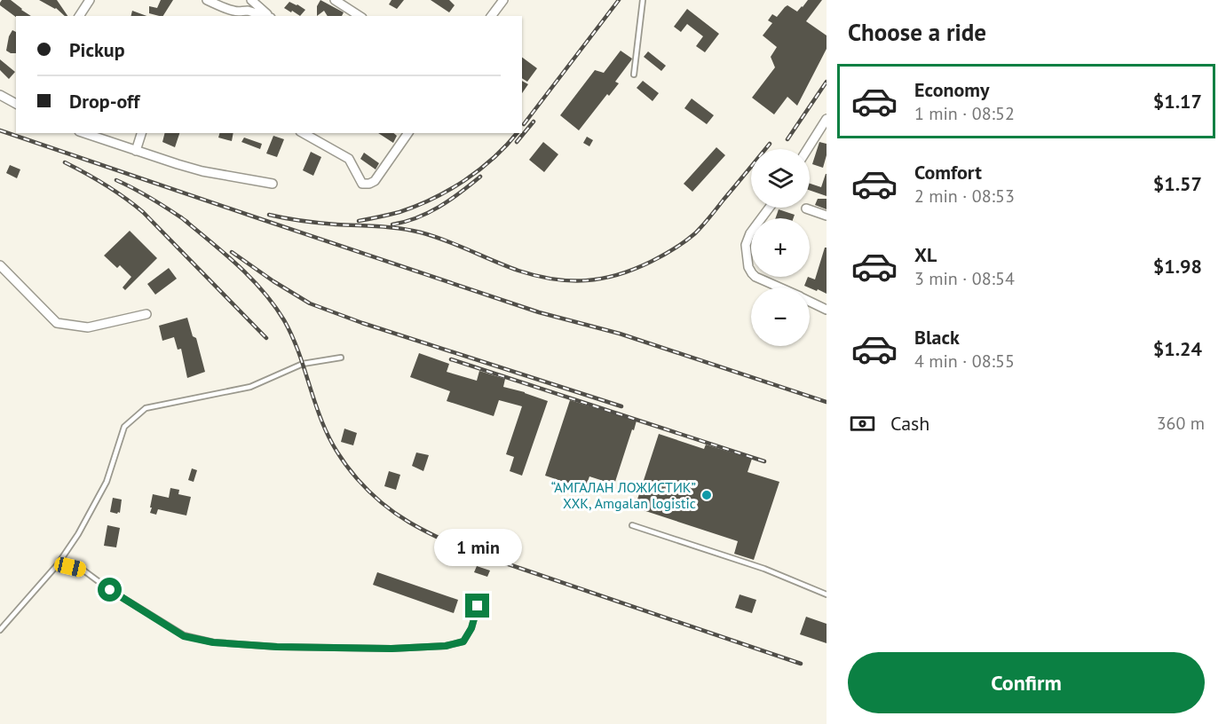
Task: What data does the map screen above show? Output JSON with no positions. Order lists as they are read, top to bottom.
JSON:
{
  "places": ["“АМГАЛАН ЛОЖИСТИК” ХХК, Amgalan logistic"],
  "page": {
    "heading": "Choose a ride",
    "banner": ["Pickup", "Drop-off"],
    "list": [
      {
        "name": "Economy",
        "note": "1 min · 08:52",
        "value": "$1.17"
      },
      {
        "name": "Comfort",
        "note": "2 min · 08:53",
        "value": "$1.57"
      },
      {
        "name": "XL",
        "note": "3 min · 08:54",
        "value": "$1.98"
      },
      {
        "name": "Black",
        "note": "4 min · 08:55",
        "value": "$1.24"
      }
    ],
    "map_buttons": ["+", "−"],
    "pay": ["Cash", "360 m"],
    "bubble": "1 min",
    "buttons": "Confirm"
  }
}
